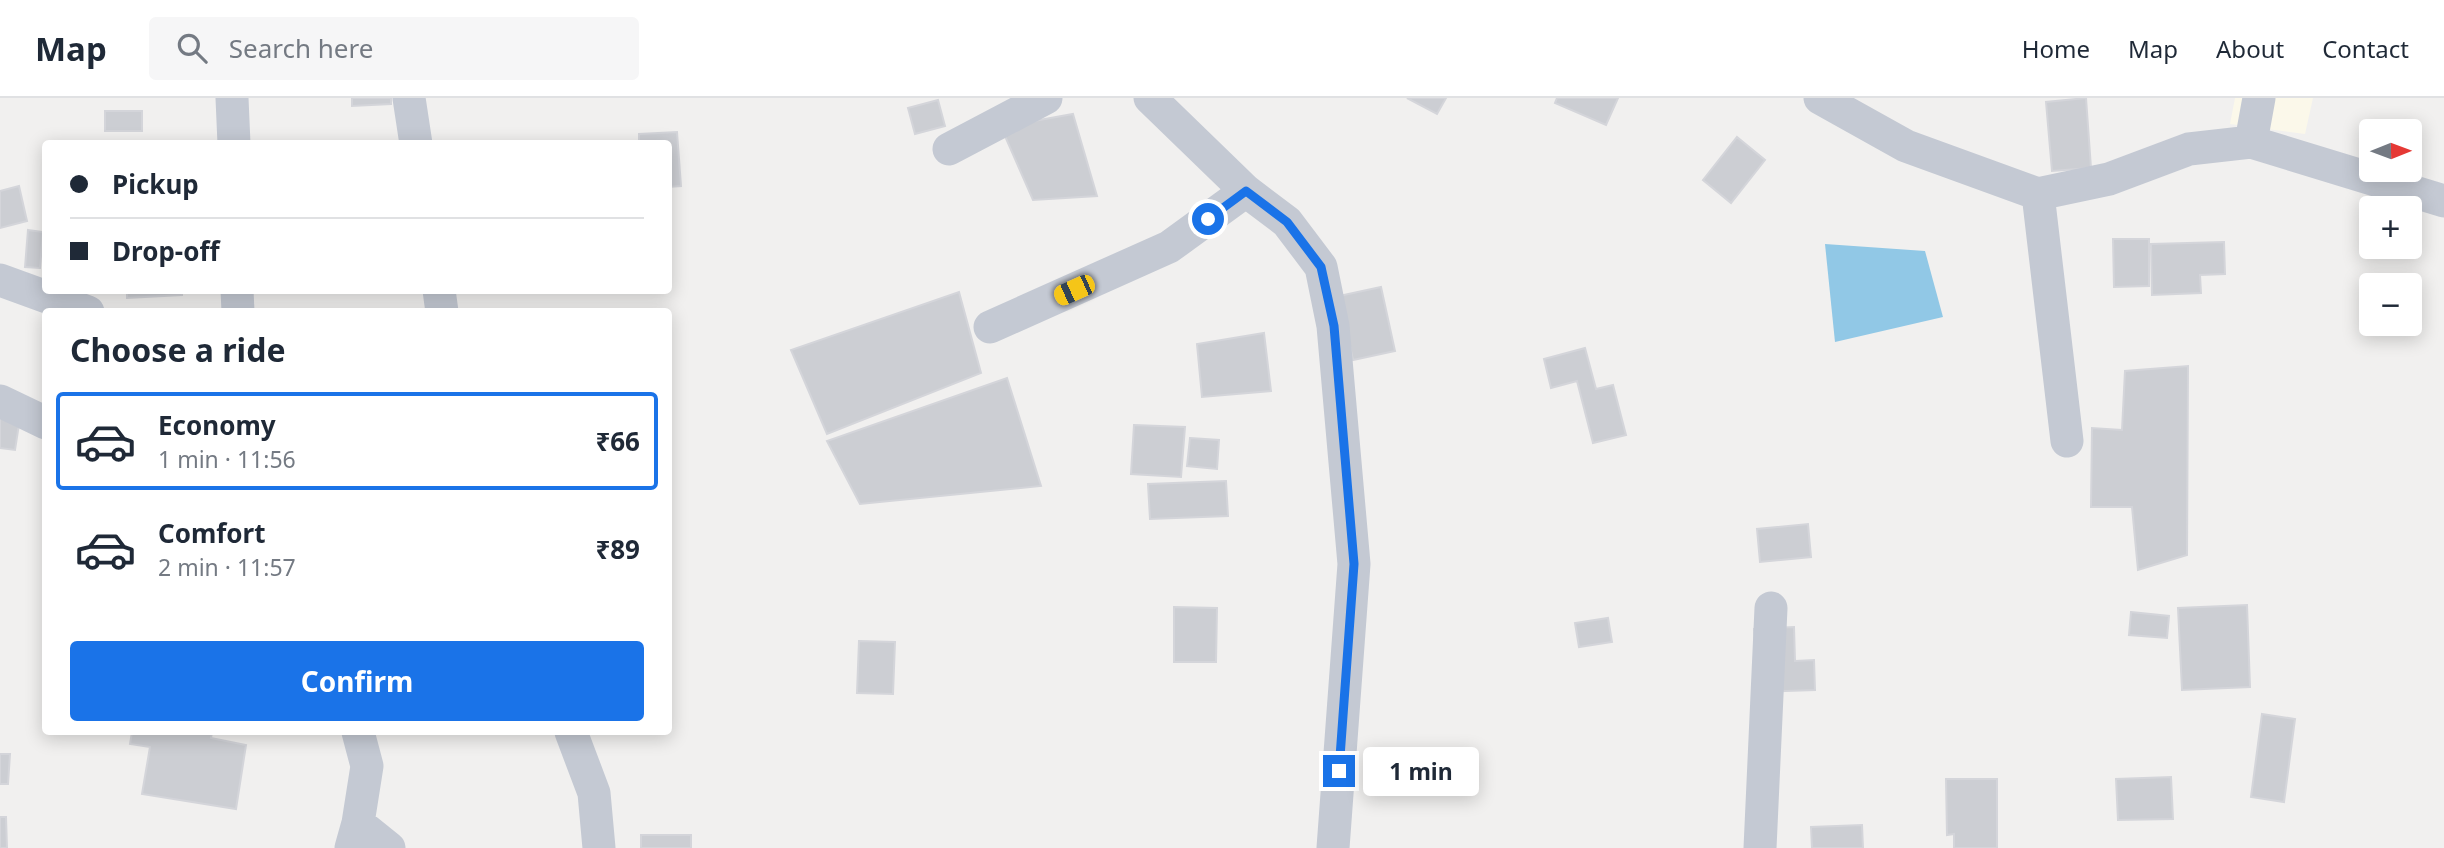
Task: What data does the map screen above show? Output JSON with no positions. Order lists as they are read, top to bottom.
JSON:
{
  "north": "right",
  "page": {
    "header": "Map",
    "search": "Search here",
    "nav": [
      "Home",
      "Map",
      "About",
      "Contact"
    ],
    "map_buttons": ["+", "−"],
    "banner": ["Pickup", "Drop-off"],
    "heading": "Choose a ride",
    "list": [
      {
        "name": "Economy",
        "note": "1 min · 11:56",
        "value": "₹66"
      },
      {
        "name": "Comfort",
        "note": "2 min · 11:57",
        "value": "₹89"
      }
    ],
    "buttons": "Confirm",
    "bubble": "1 min"
  }
}
